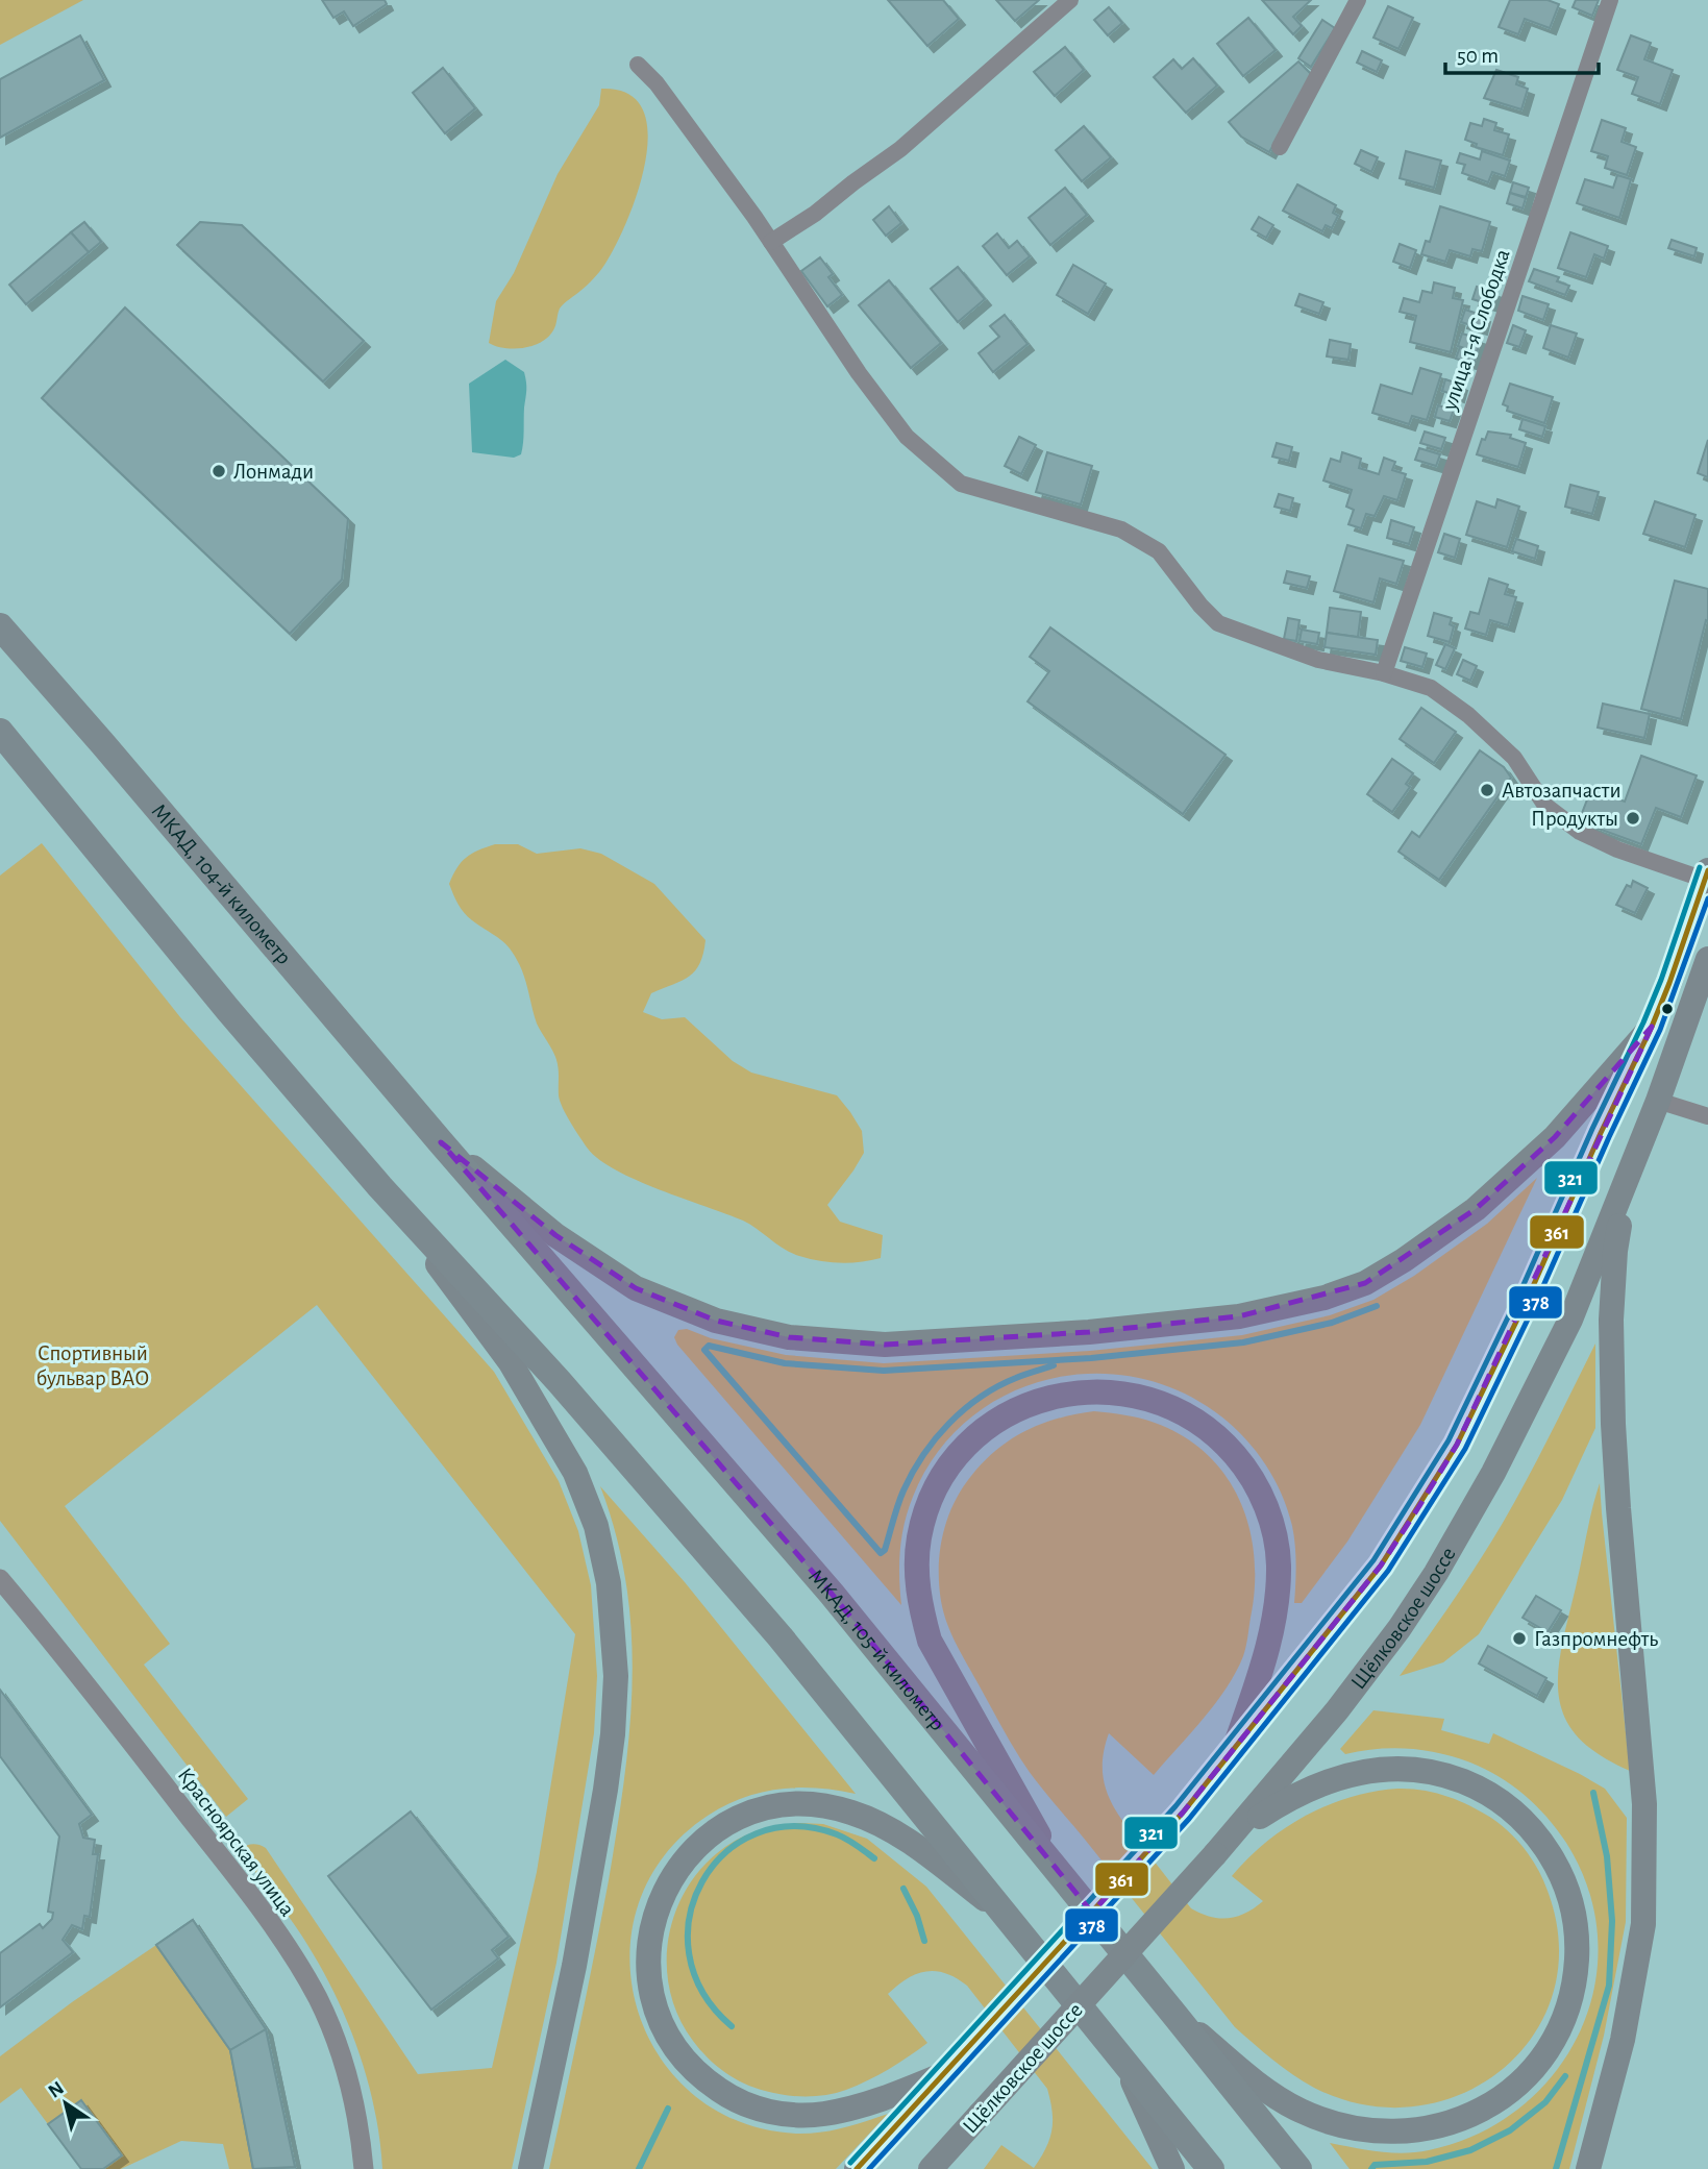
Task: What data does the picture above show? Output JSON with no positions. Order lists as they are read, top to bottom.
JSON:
{
  "streets": {
    "highway": ["МКАД, 104-й километр", "МКАД, 105-й километр"],
    "main road": ["Щёлковское шоссе"],
    "street": ["улица 1-я Слободка", "Красноярская улица"]
  },
  "crossings": [
    ["МКАД, 104-й километр", "МКАД, 105-й километр"]
  ],
  "parks": ["Спортивный бульвар ВАО"],
  "places": [
    "Лонмади",
    "Автозапчасти",
    "Продукты",
    "Газпромнефть"
  ],
  "lines": ["transit line 321", "transit line 361", "transit line 378"],
  "scale_bar": "50 m",
  "north": "top left"
}
